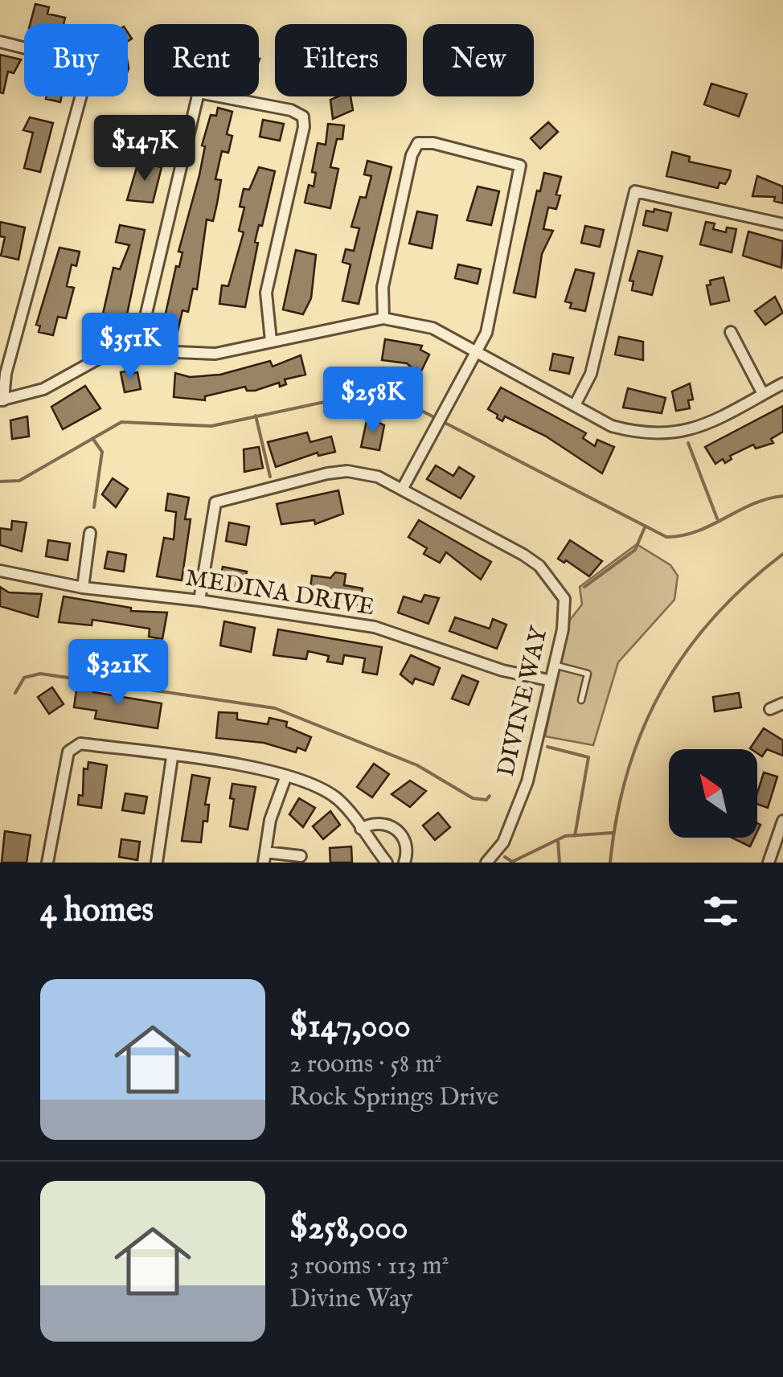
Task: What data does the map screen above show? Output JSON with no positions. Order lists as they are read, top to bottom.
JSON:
{
  "streets": {
    "street": ["MEDINA DRIVE", "DIVINE WAY"]
  },
  "crossings": [
    ["MEDINA DRIVE", "DIVINE WAY"]
  ],
  "north": "top left",
  "page": {
    "chip": [
      "Buy",
      "Rent",
      "Filters",
      "New"
    ],
    "price": [
      "$147K",
      "$351K",
      "$258K",
      "$321K"
    ],
    "heading": "4 homes",
    "list": [
      {
        "name": "$147,000",
        "note": "2 rooms · 58 m² · Rock Springs Drive"
      },
      {
        "name": "$258,000",
        "note": "3 rooms · 113 m² · Divine Way"
      }
    ]
  }
}
